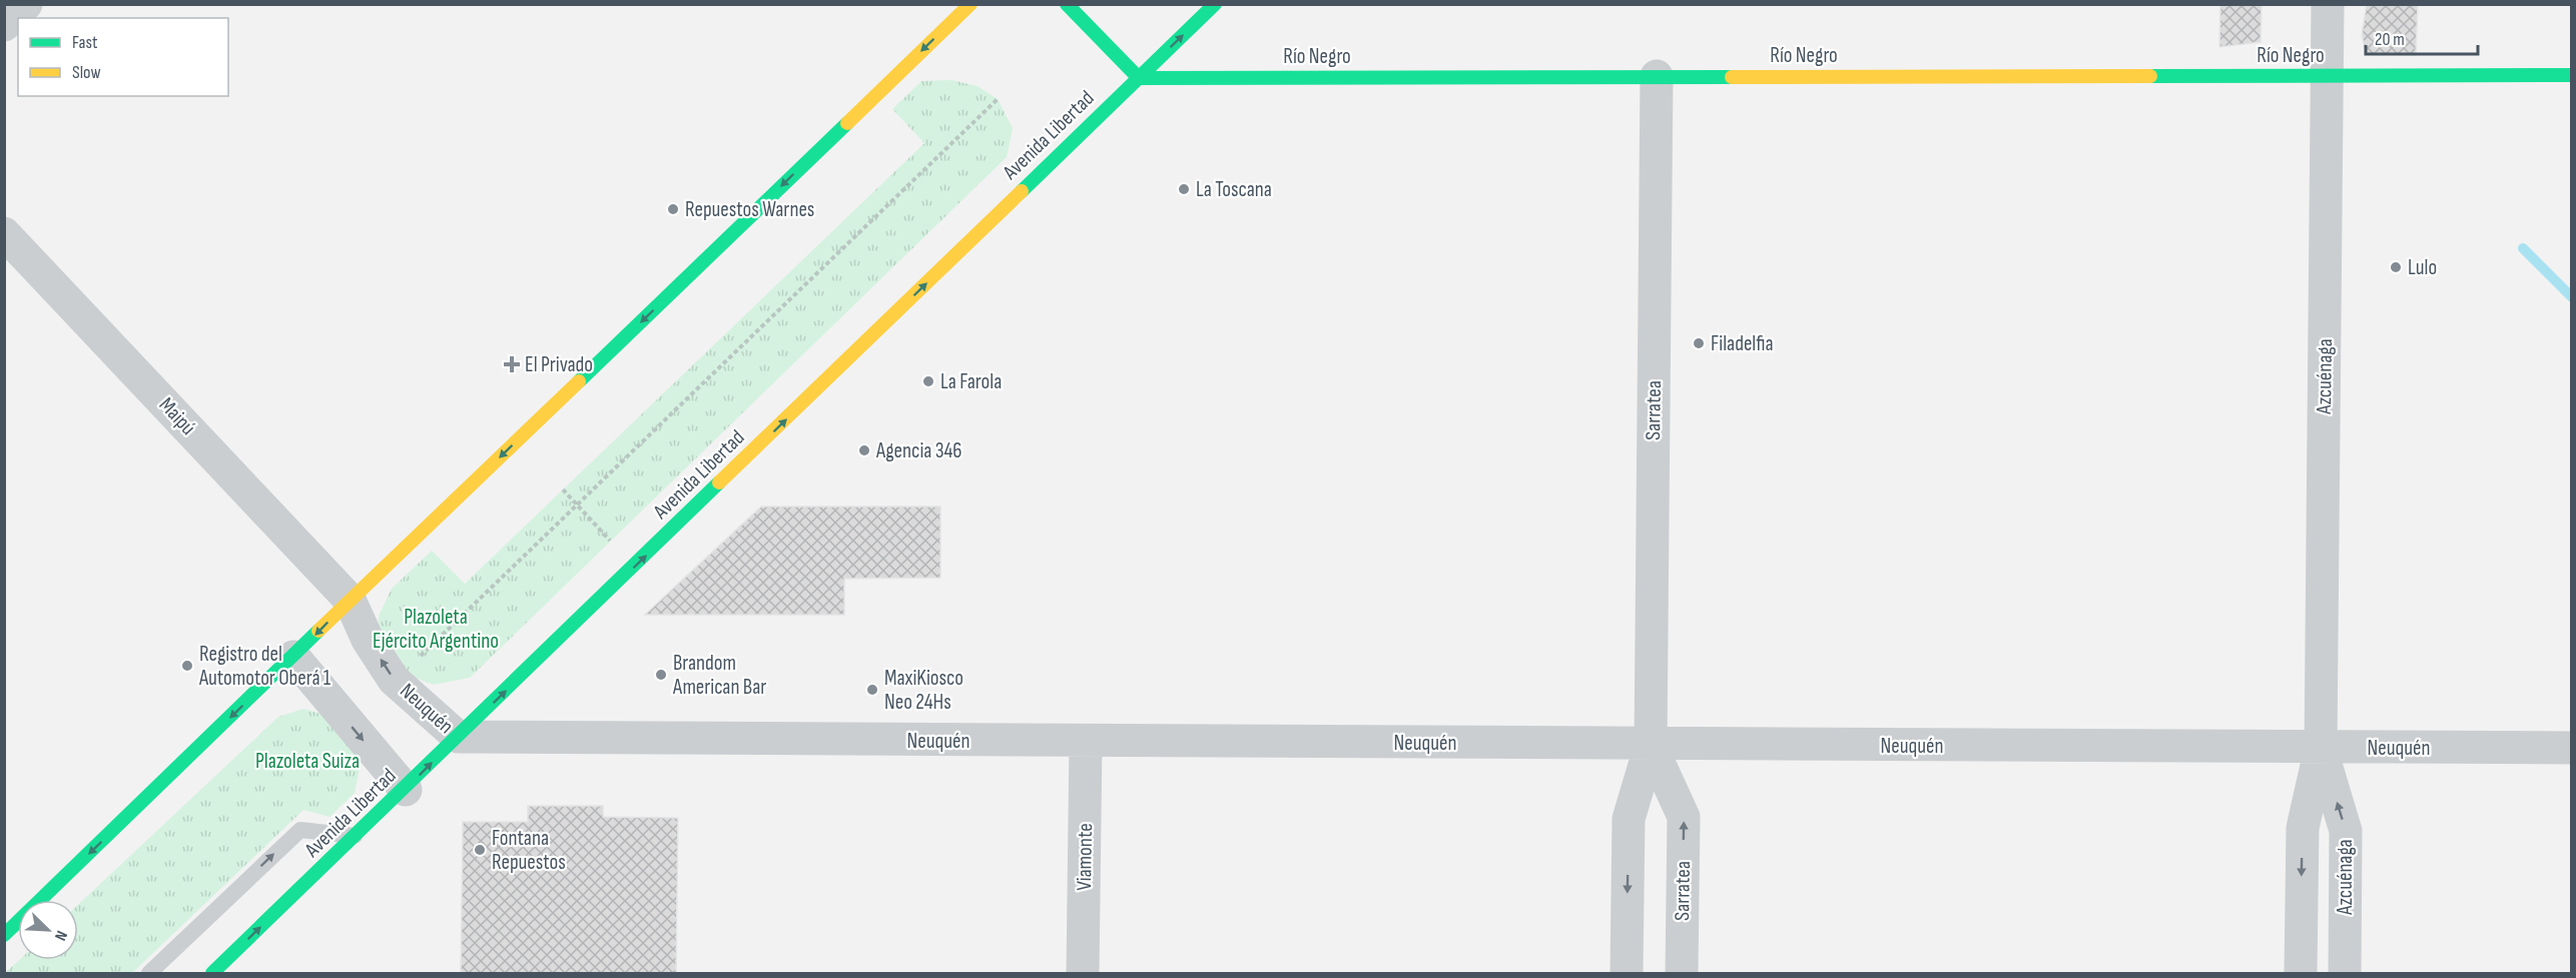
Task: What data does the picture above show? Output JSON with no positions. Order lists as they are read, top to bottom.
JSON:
{
  "streets": {
    "main road": ["Río Negro", "Avenida Libertad"],
    "street": [
      "Azcuénaga",
      "Sarratea",
      "Maipú",
      "Neuquén",
      "Viamonte"
    ]
  },
  "crossings": [
    ["Río Negro", "Avenida Libertad"],
    ["Río Negro", "Azcuénaga"],
    ["Río Negro", "Sarratea"],
    ["Avenida Libertad", "Neuquén"],
    ["Azcuénaga", "Neuquén"],
    ["Sarratea", "Neuquén"],
    ["Maipú", "Neuquén"],
    ["Neuquén", "Viamonte"]
  ],
  "one_way": ["Avenida Libertad"],
  "parks": ["Plazoleta Ejército Argentino", "Plazoleta Suiza"],
  "places": {
    "other": [
      "La Toscana",
      "Repuestos Warnes",
      "Lulo",
      "Filadelfia",
      "La Farola",
      "Agencia 346",
      "Registro del Automotor Oberá 1",
      "Brandom American Bar",
      "MaxiKiosco Neo 24Hs",
      "Fontana Repuestos"
    ],
    "health": ["El Privado"]
  },
  "legend": ["Fast", "Slow"],
  "scale_bar": "20 m",
  "north": "bottom right"
}
